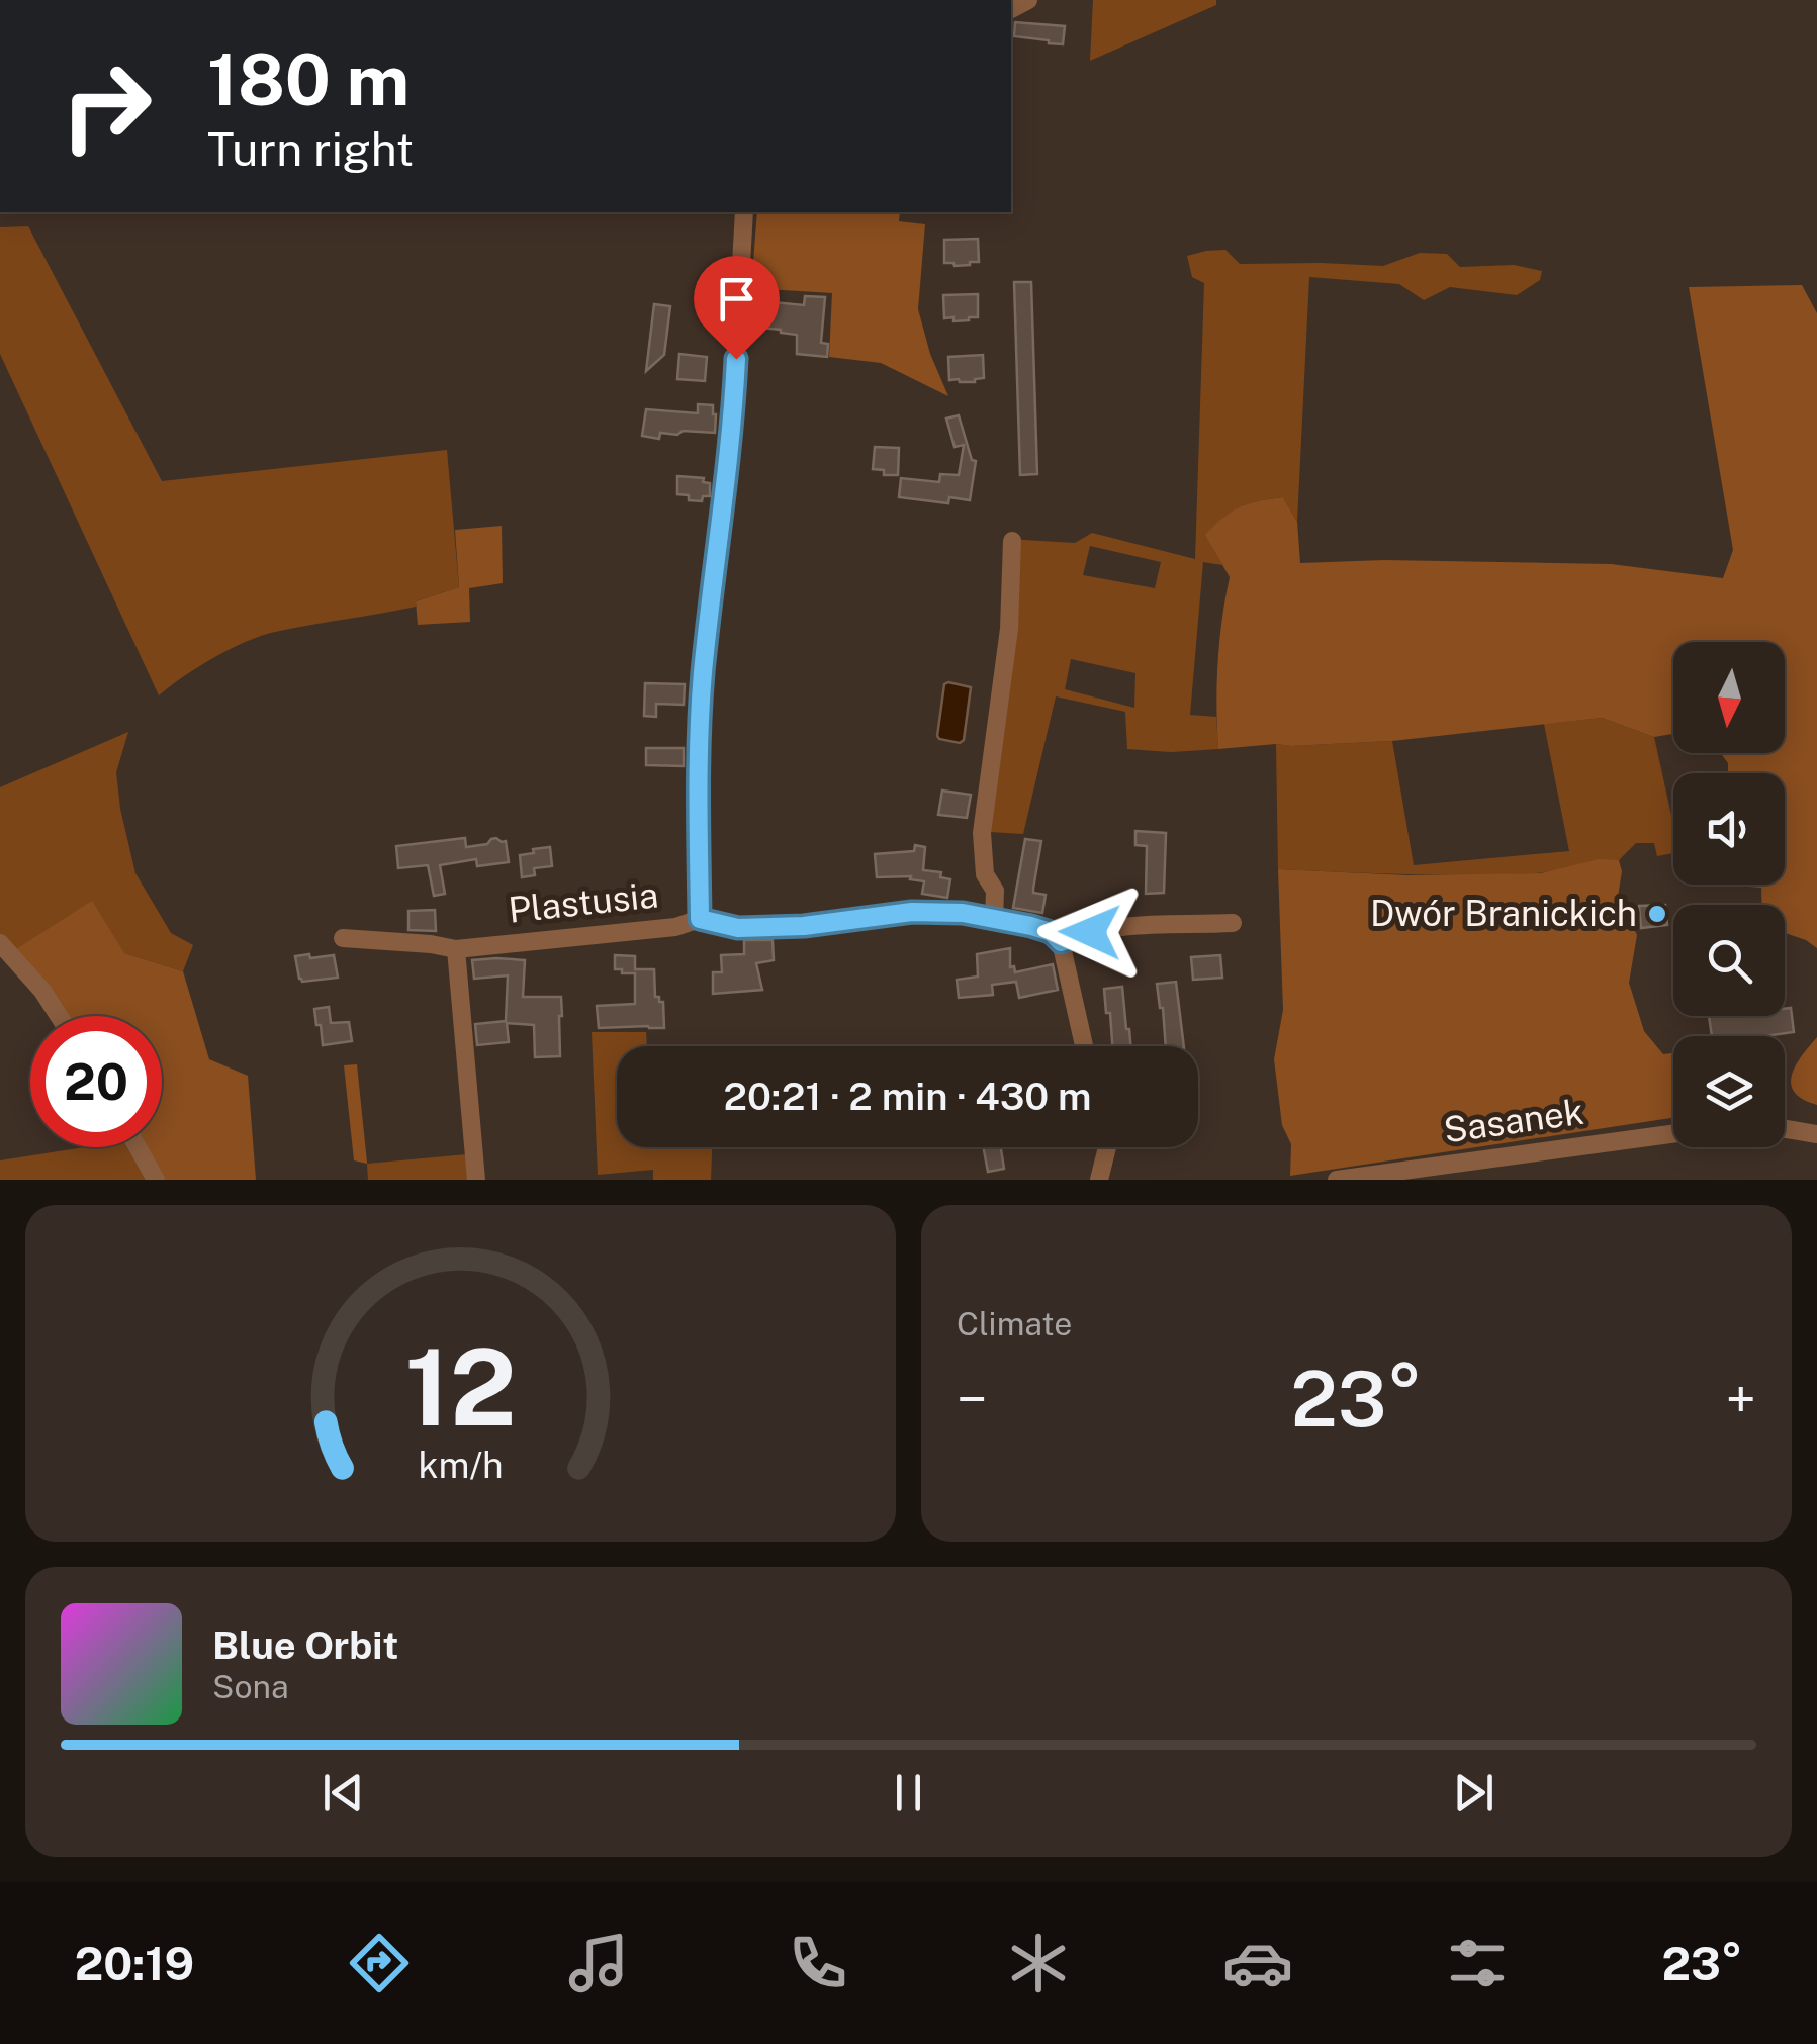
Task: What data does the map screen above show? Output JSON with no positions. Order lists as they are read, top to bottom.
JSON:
{
  "streets": {
    "street": ["Plastusia", "Sasanek"]
  },
  "places": ["Dwór Branickich"],
  "north": "bottom",
  "page": {
    "turn": ["180 m", "Turn right"],
    "limit": "20",
    "trip": "20:21 · 2 min · 430 m",
    "tile": "Climate",
    "heat": ["−", "23°", "+"],
    "song": ["Blue Orbit", "Sona"],
    "tabs": ["20:19", "23°"],
    "gauge": ["12", "km/h"]
  }
}
